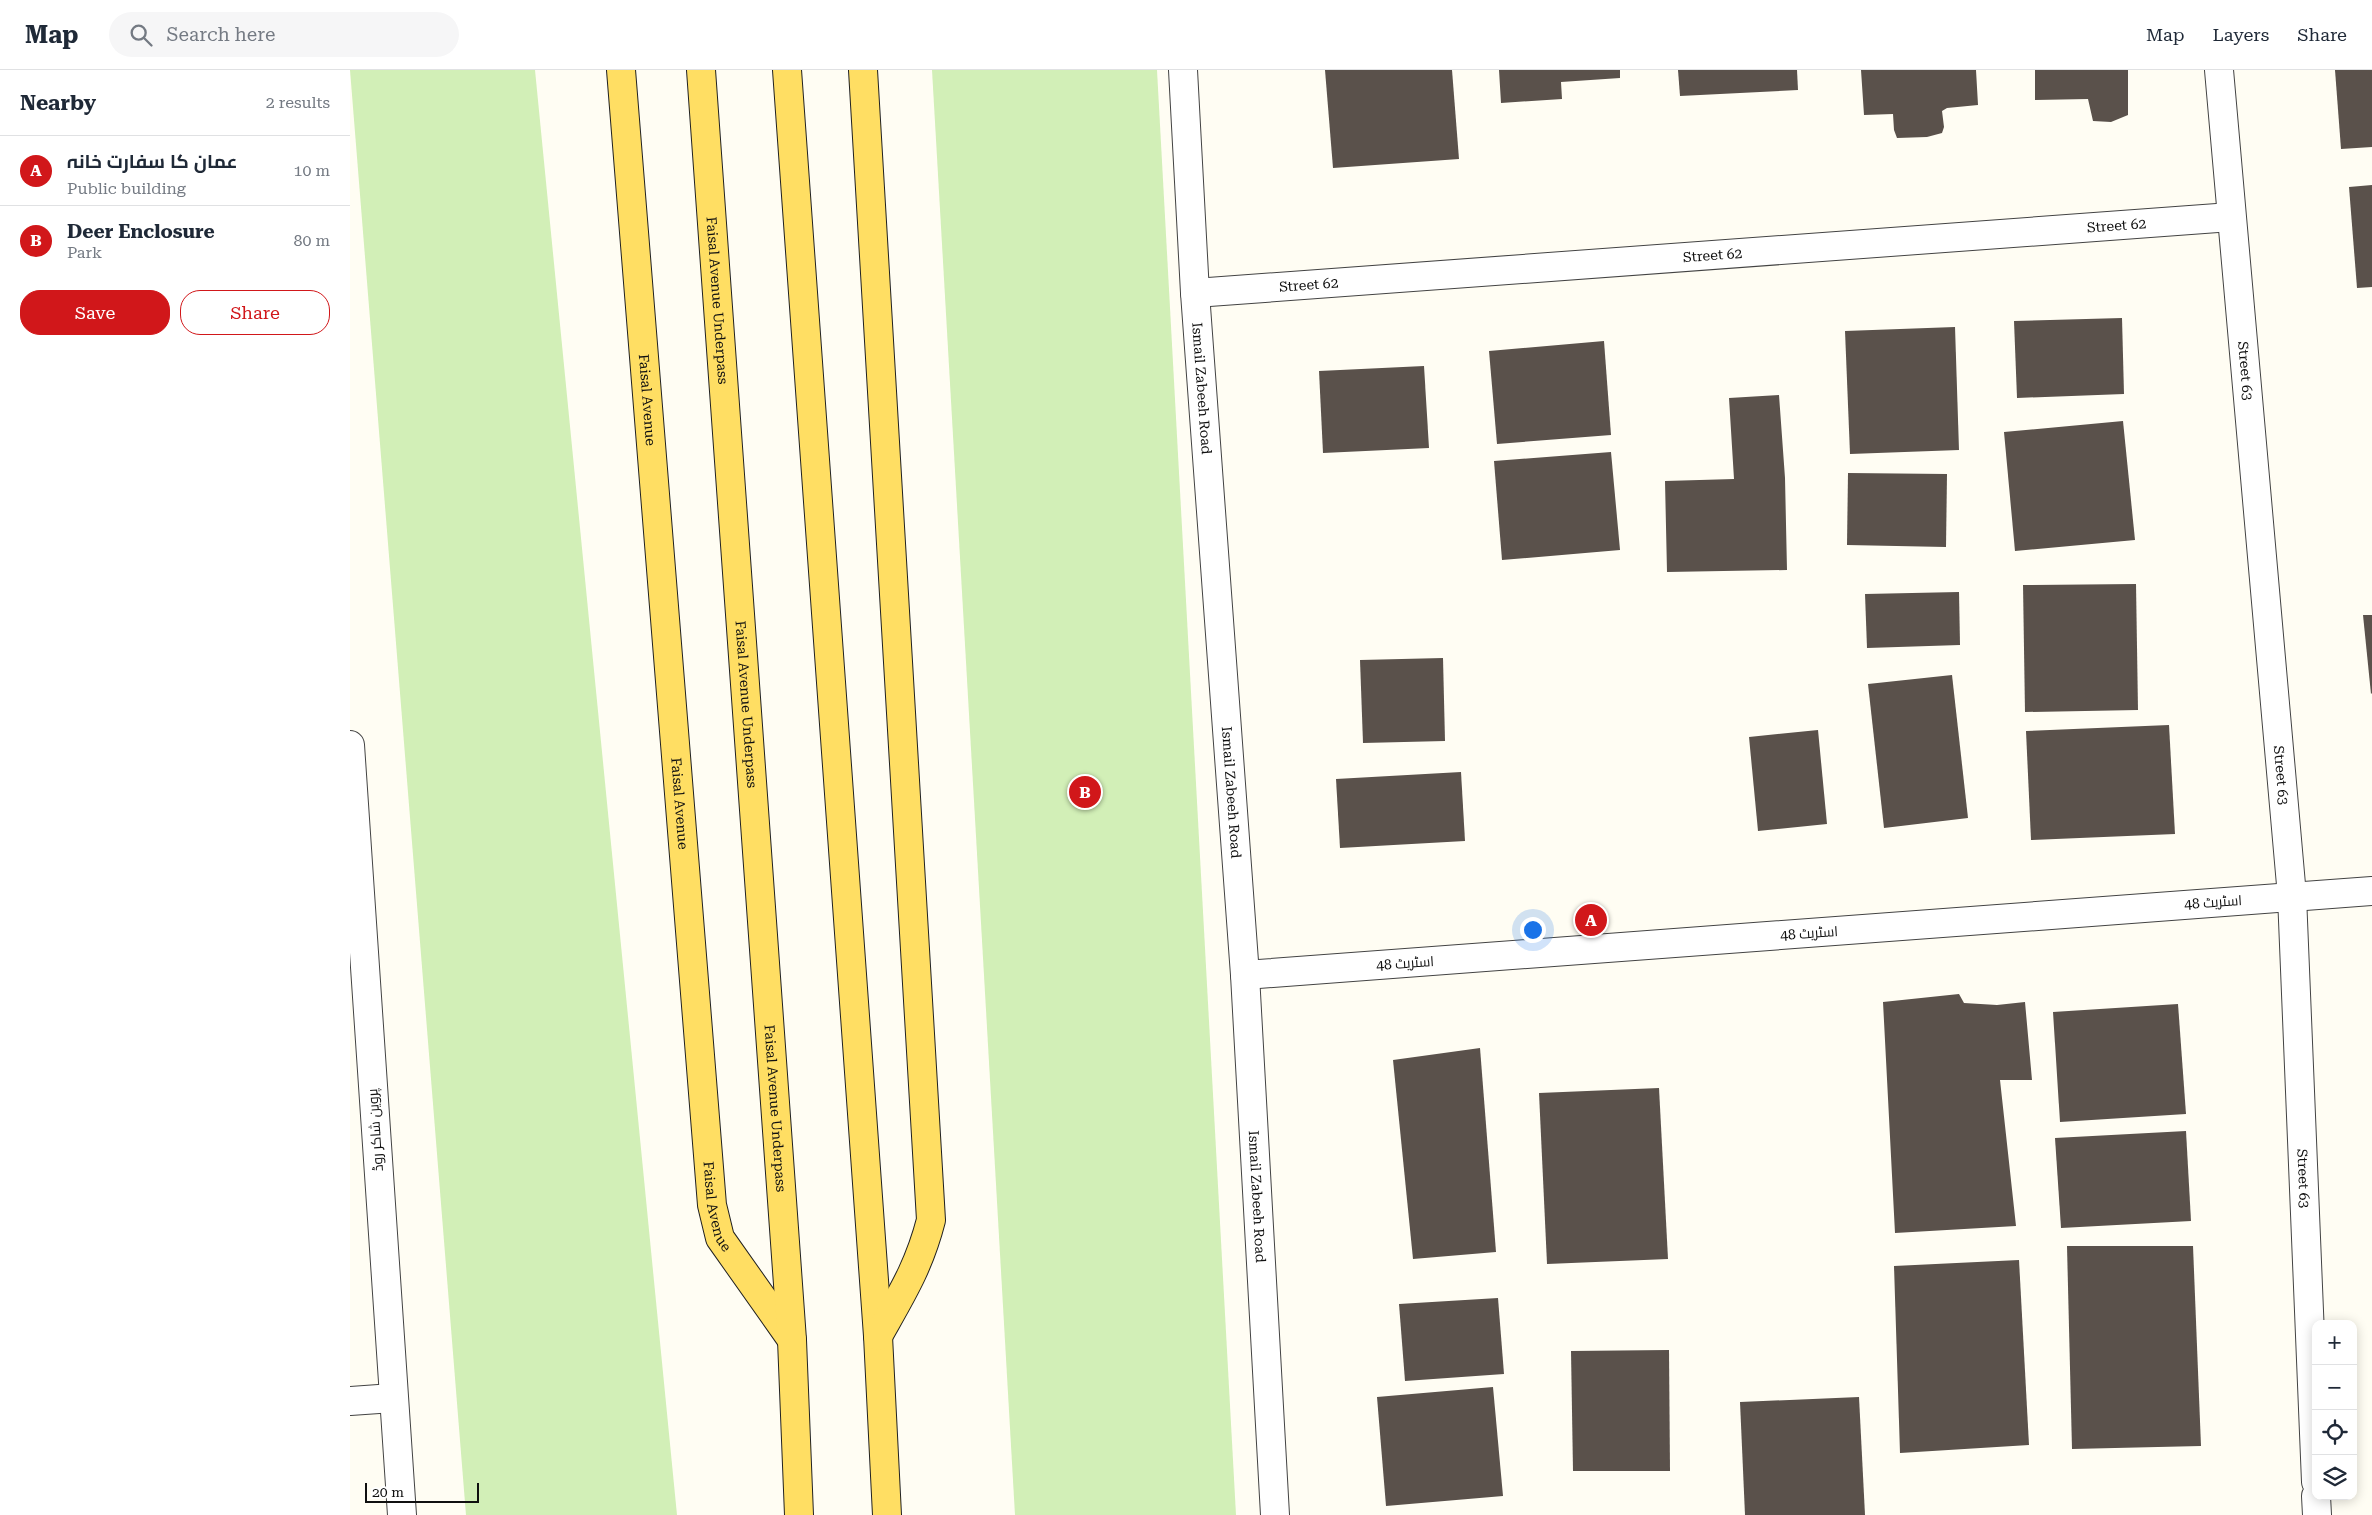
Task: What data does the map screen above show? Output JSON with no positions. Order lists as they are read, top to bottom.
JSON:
{
  "streets": {
    "main road": ["Faisal Avenue Underpass", "Faisal Avenue"],
    "street": [
      "Street 62",
      "Street 63",
      "Ismail Zabeeh Road",
      "اسٹریٹ 48",
      "پروین شاکر روڈ"
    ]
  },
  "crossings": [
    ["Street 62", "Street 63"],
    ["Street 62", "Ismail Zabeeh Road"],
    ["Faisal Avenue Underpass", "Faisal Avenue"],
    ["Street 63", "اسٹریٹ 48"],
    ["Ismail Zabeeh Road", "اسٹریٹ 48"]
  ],
  "scale_bar": "20 m",
  "page": {
    "header": "Map",
    "search": "Search here",
    "nav": ["Map", "Layers", "Share"],
    "heading": ["Nearby", "2 results"],
    "list": [
      {
        "mark": "A",
        "name": "عمان کا سفارت خانہ",
        "note": "Public building",
        "value": "10 m"
      },
      {
        "mark": "B",
        "name": "Deer Enclosure",
        "note": "Park",
        "value": "80 m"
      }
    ],
    "buttons": ["Save", "Share"],
    "pins": ["B", "A"],
    "map_buttons": ["+", "−"],
    "scale": "20 m"
  }
}
